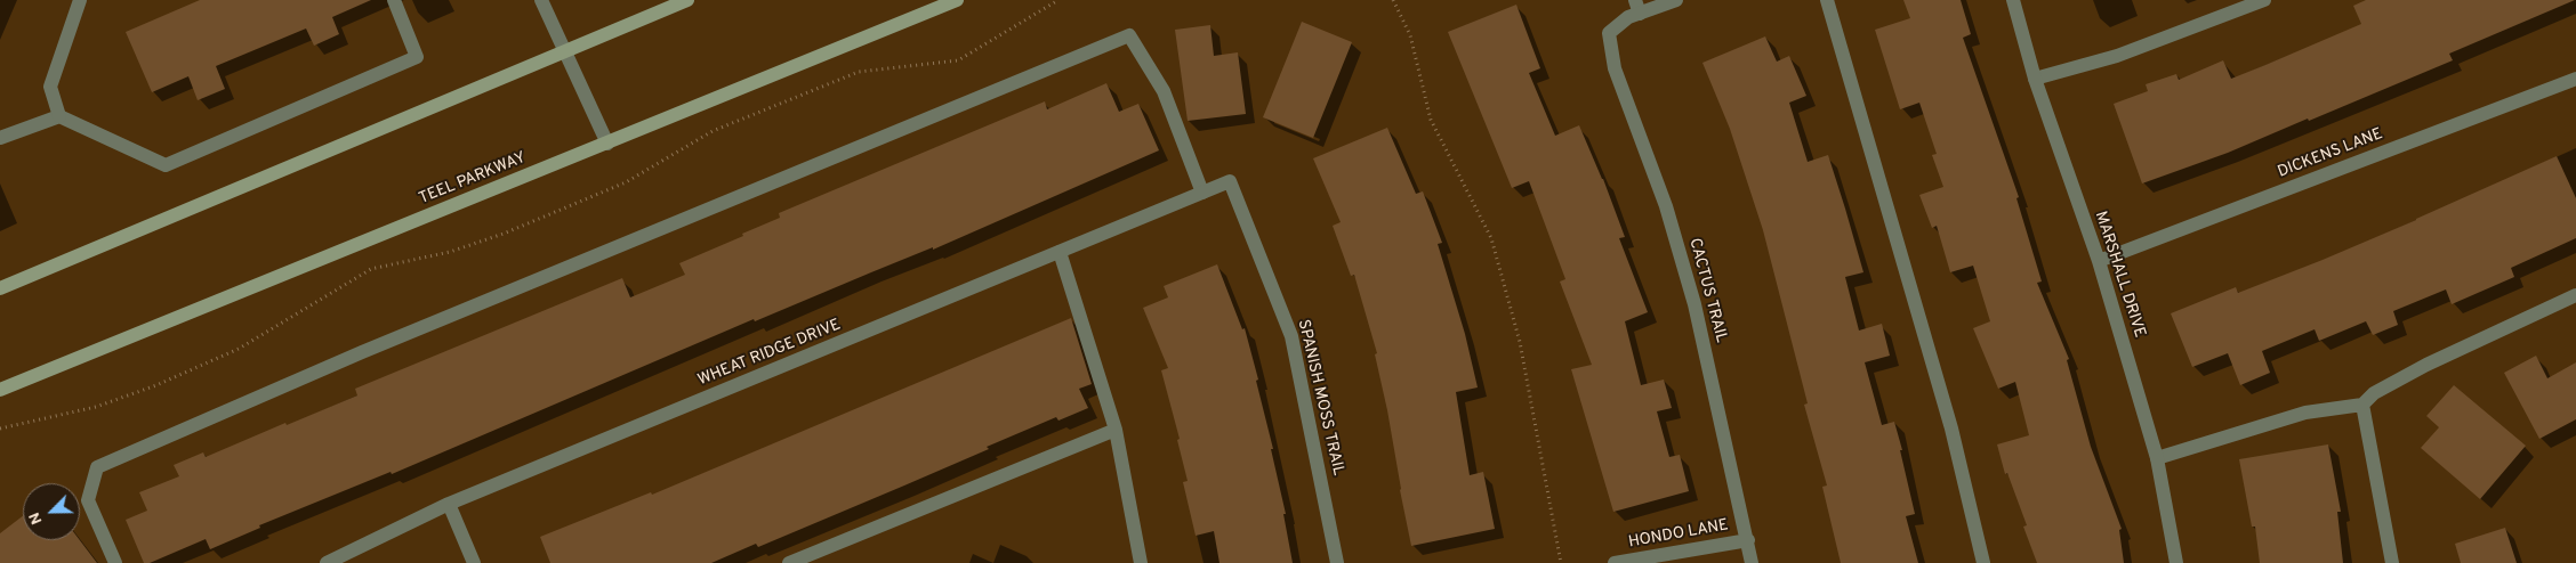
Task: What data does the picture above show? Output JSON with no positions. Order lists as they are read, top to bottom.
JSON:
{
  "streets": {
    "main road": ["TEEL PARKWAY"],
    "street": [
      "DICKENS LANE",
      "MARSHALL DRIVE",
      "CACTUS TRAIL",
      "WHEAT RIDGE DRIVE",
      "SPANISH MOSS TRAIL",
      "HONDO LANE"
    ]
  },
  "crossings": [
    ["DICKENS LANE", "MARSHALL DRIVE"],
    ["CACTUS TRAIL", "HONDO LANE"],
    ["WHEAT RIDGE DRIVE", "SPANISH MOSS TRAIL"]
  ],
  "north": "bottom left"
}
